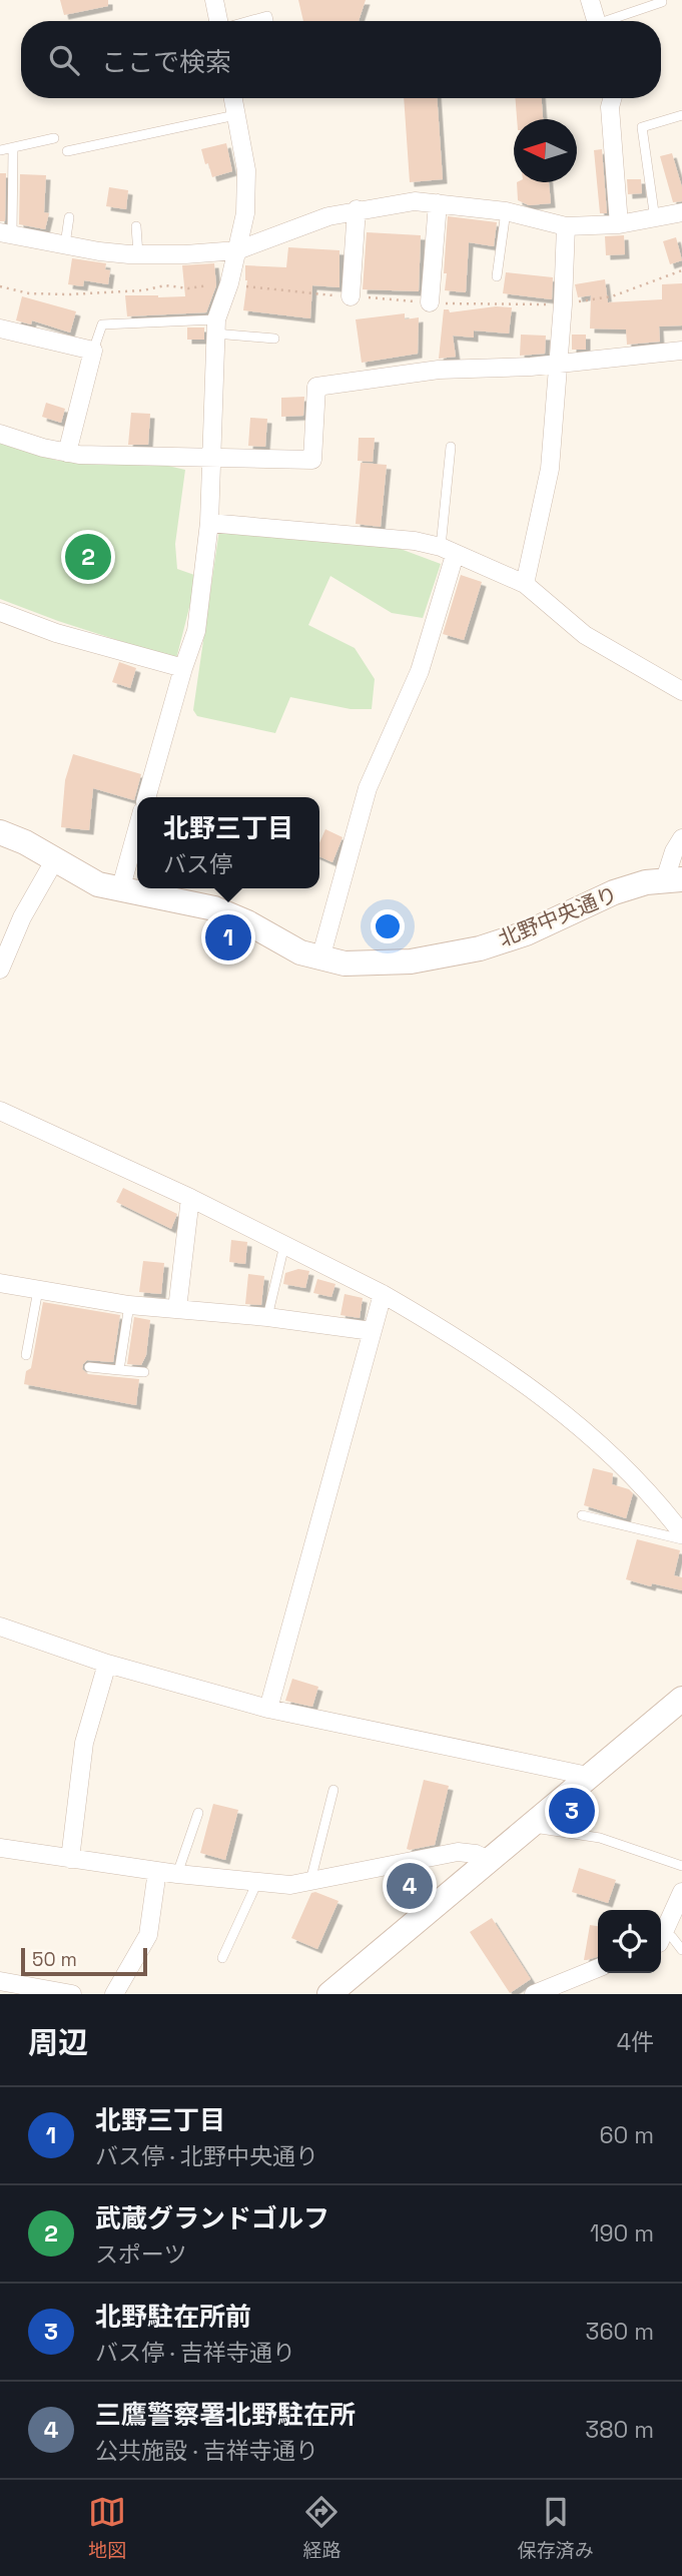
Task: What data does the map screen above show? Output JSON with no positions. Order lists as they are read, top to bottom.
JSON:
{
  "streets": {
    "street": ["北野中央通り"]
  },
  "scale_bar": "50 m",
  "north": "left",
  "page": {
    "search": "ここで検索",
    "pins": [
      "2",
      "1",
      "3",
      "4"
    ],
    "popup": ["北野三丁目", "バス停"],
    "scale": "50 m",
    "heading": ["周辺", "4件"],
    "list": [
      {
        "mark": "1",
        "name": "北野三丁目",
        "note": "バス停 · 北野中央通り",
        "value": "60 m"
      },
      {
        "mark": "2",
        "name": "武蔵グランドゴルフ",
        "note": "スポーツ",
        "value": "190 m"
      },
      {
        "mark": "3",
        "name": "北野駐在所前",
        "note": "バス停 · 吉祥寺通り",
        "value": "360 m"
      },
      {
        "mark": "4",
        "name": "三鷹警察署北野駐在所",
        "note": "公共施設 · 吉祥寺通り",
        "value": "380 m"
      }
    ],
    "nav": ["地図", "経路", "保存済み"]
  }
}
